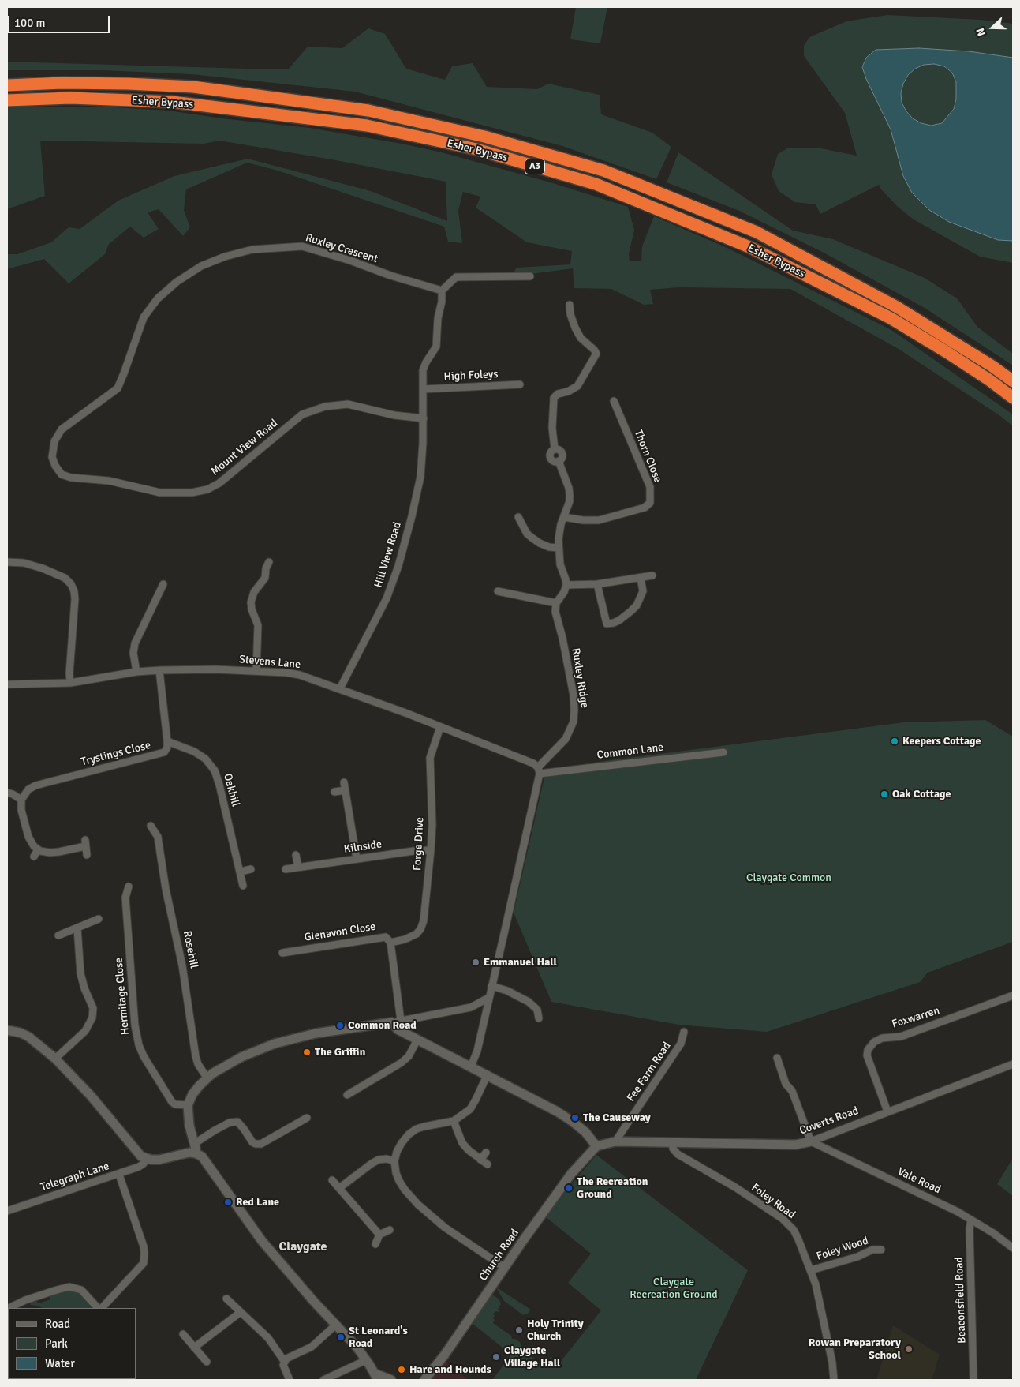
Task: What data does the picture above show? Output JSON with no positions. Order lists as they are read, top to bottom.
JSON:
{
  "streets": {
    "highway": ["Esher Bypass", "A3"],
    "street": [
      "Ruxley Crescent",
      "High Foleys",
      "Mount View Road",
      "Thorn Close",
      "Hill View Road",
      "Stevens Lane",
      "Ruxley Ridge",
      "Common Lane",
      "Trystings Close",
      "Oakhill",
      "Forge Drive",
      "Kilnside",
      "Glenavon Close",
      "Rosehill",
      "Hermitage Close",
      "Foxwarren",
      "Fee Farm Road",
      "Coverts Road",
      "Telegraph Lane",
      "Vale Road",
      "Foley Road",
      "Foley Wood",
      "Church Road",
      "Beaconsfield Road"
    ]
  },
  "crossings": [
    ["Ruxley Crescent", "Mount View Road"],
    ["Mount View Road", "Hill View Road"],
    ["Hill View Road", "Stevens Lane"],
    ["Stevens Lane", "Ruxley Ridge"],
    ["Stevens Lane", "Common Lane"],
    ["Stevens Lane", "Forge Drive"],
    ["Ruxley Ridge", "Common Lane"],
    ["Trystings Close", "Oakhill"],
    ["Forge Drive", "Kilnside"],
    ["Forge Drive", "Glenavon Close"],
    ["Foxwarren", "Coverts Road"],
    ["Fee Farm Road", "Coverts Road"],
    ["Coverts Road", "Vale Road"],
    ["Coverts Road", "Foley Road"],
    ["Coverts Road", "Church Road"],
    ["Vale Road", "Beaconsfield Road"],
    ["Foley Road", "Foley Wood"]
  ],
  "districts": ["Claygate"],
  "parks": ["Claygate Common", "Claygate Recreation Ground"],
  "places": [
    "Keepers Cottage",
    "Oak Cottage",
    "Emmanuel Hall",
    "Common Road",
    "The Griffin",
    "The Causeway",
    "The Recreation Ground",
    "Red Lane",
    "Holy Trinity Church",
    "St Leonard's Road",
    "Rowan Preparatory School",
    "Claygate Village Hall",
    "Hare and Hounds"
  ],
  "legend": ["Road", "Park", "Water"],
  "scale_bar": "100 m",
  "north": "left"
}
